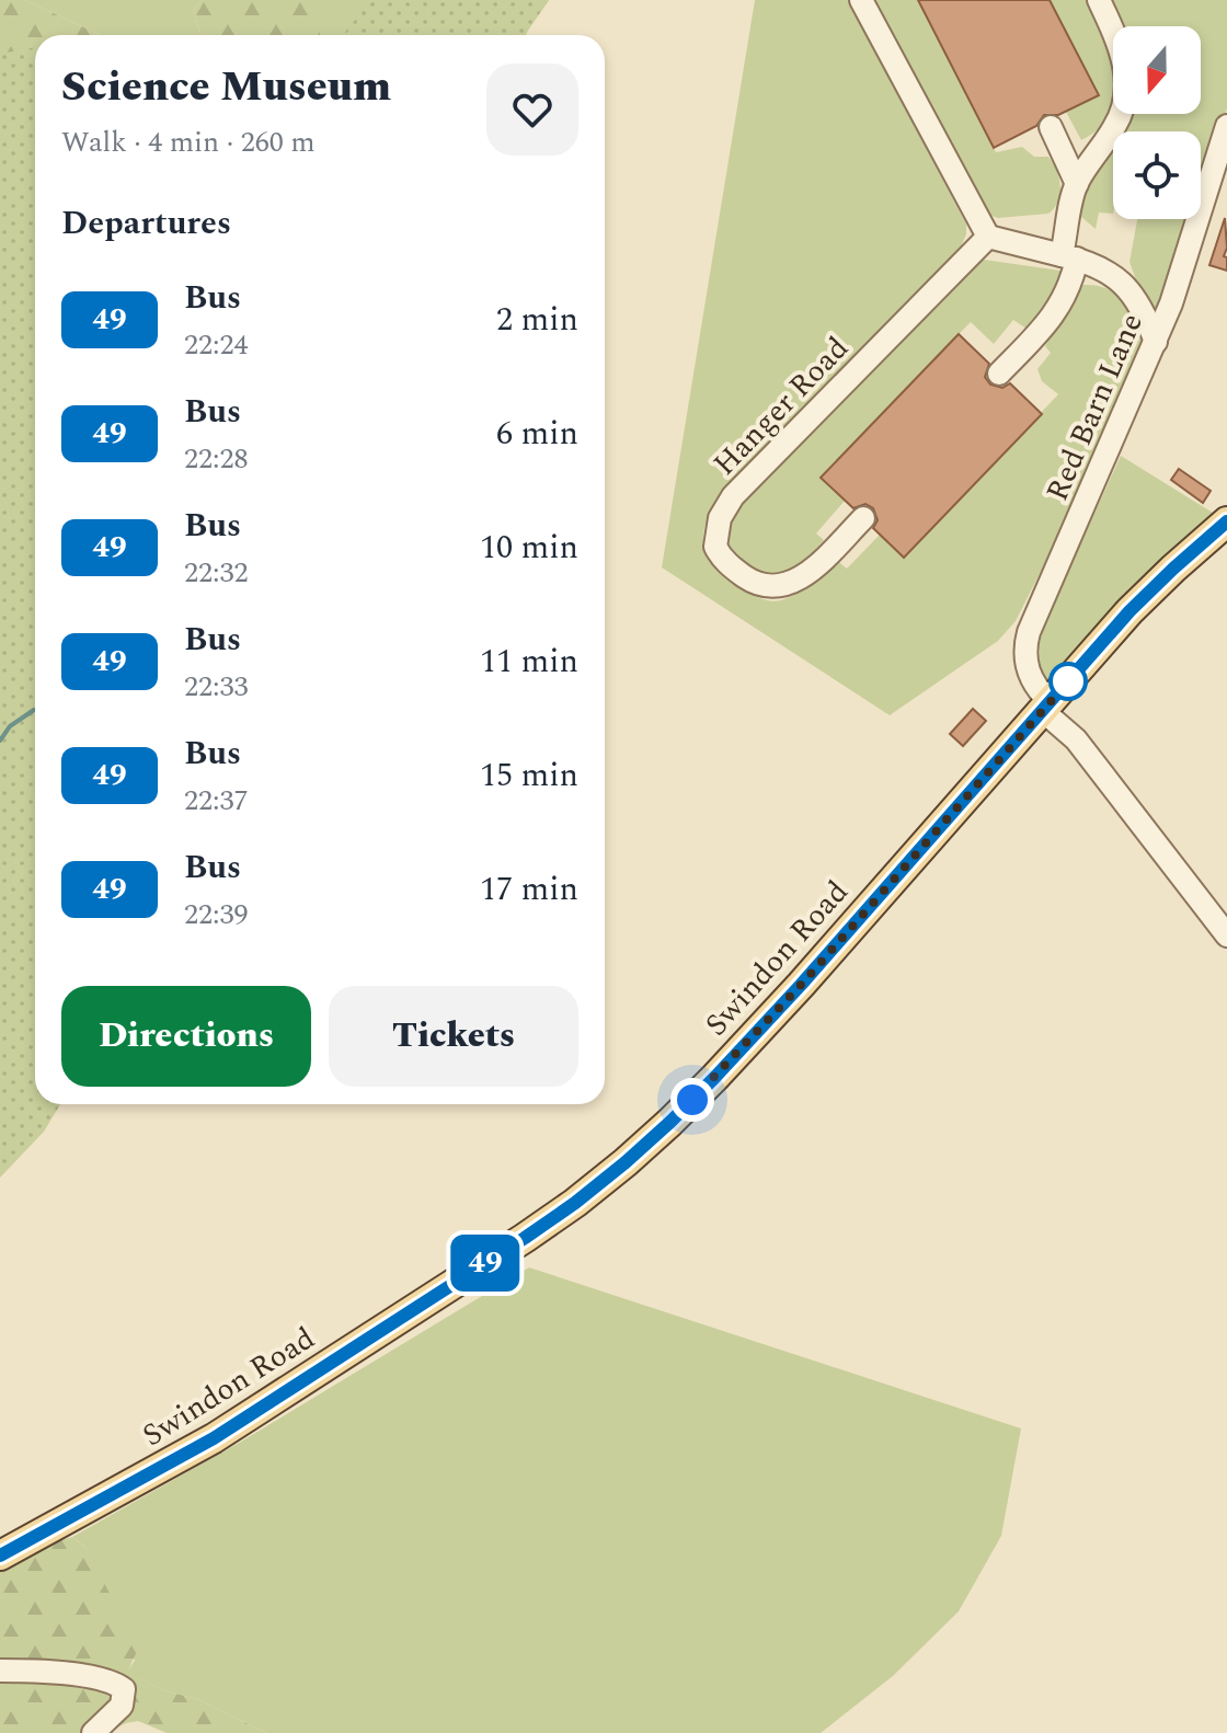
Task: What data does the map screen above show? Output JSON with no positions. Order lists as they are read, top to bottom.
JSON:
{
  "streets": {
    "main road": ["Swindon Road"],
    "street": ["Hanger Road", "Red Barn Lane"]
  },
  "crossings": [
    ["Red Barn Lane", "Swindon Road"]
  ],
  "lines": ["bus line 49"],
  "north": "bottom",
  "page": {
    "on_map": "49",
    "heading": [
      ["Science Museum", "Walk · 4 min · 260 m"],
      "Departures"
    ],
    "list": [
      {
        "mark": "49",
        "name": "Bus",
        "note": "22:24",
        "value": "2 min"
      },
      {
        "mark": "49",
        "name": "Bus",
        "note": "22:28",
        "value": "6 min"
      },
      {
        "mark": "49",
        "name": "Bus",
        "note": "22:32",
        "value": "10 min"
      },
      {
        "mark": "49",
        "name": "Bus",
        "note": "22:33",
        "value": "11 min"
      },
      {
        "mark": "49",
        "name": "Bus",
        "note": "22:37",
        "value": "15 min"
      },
      {
        "mark": "49",
        "name": "Bus",
        "note": "22:39",
        "value": "17 min"
      }
    ],
    "buttons": ["Directions", "Tickets"]
  }
}
